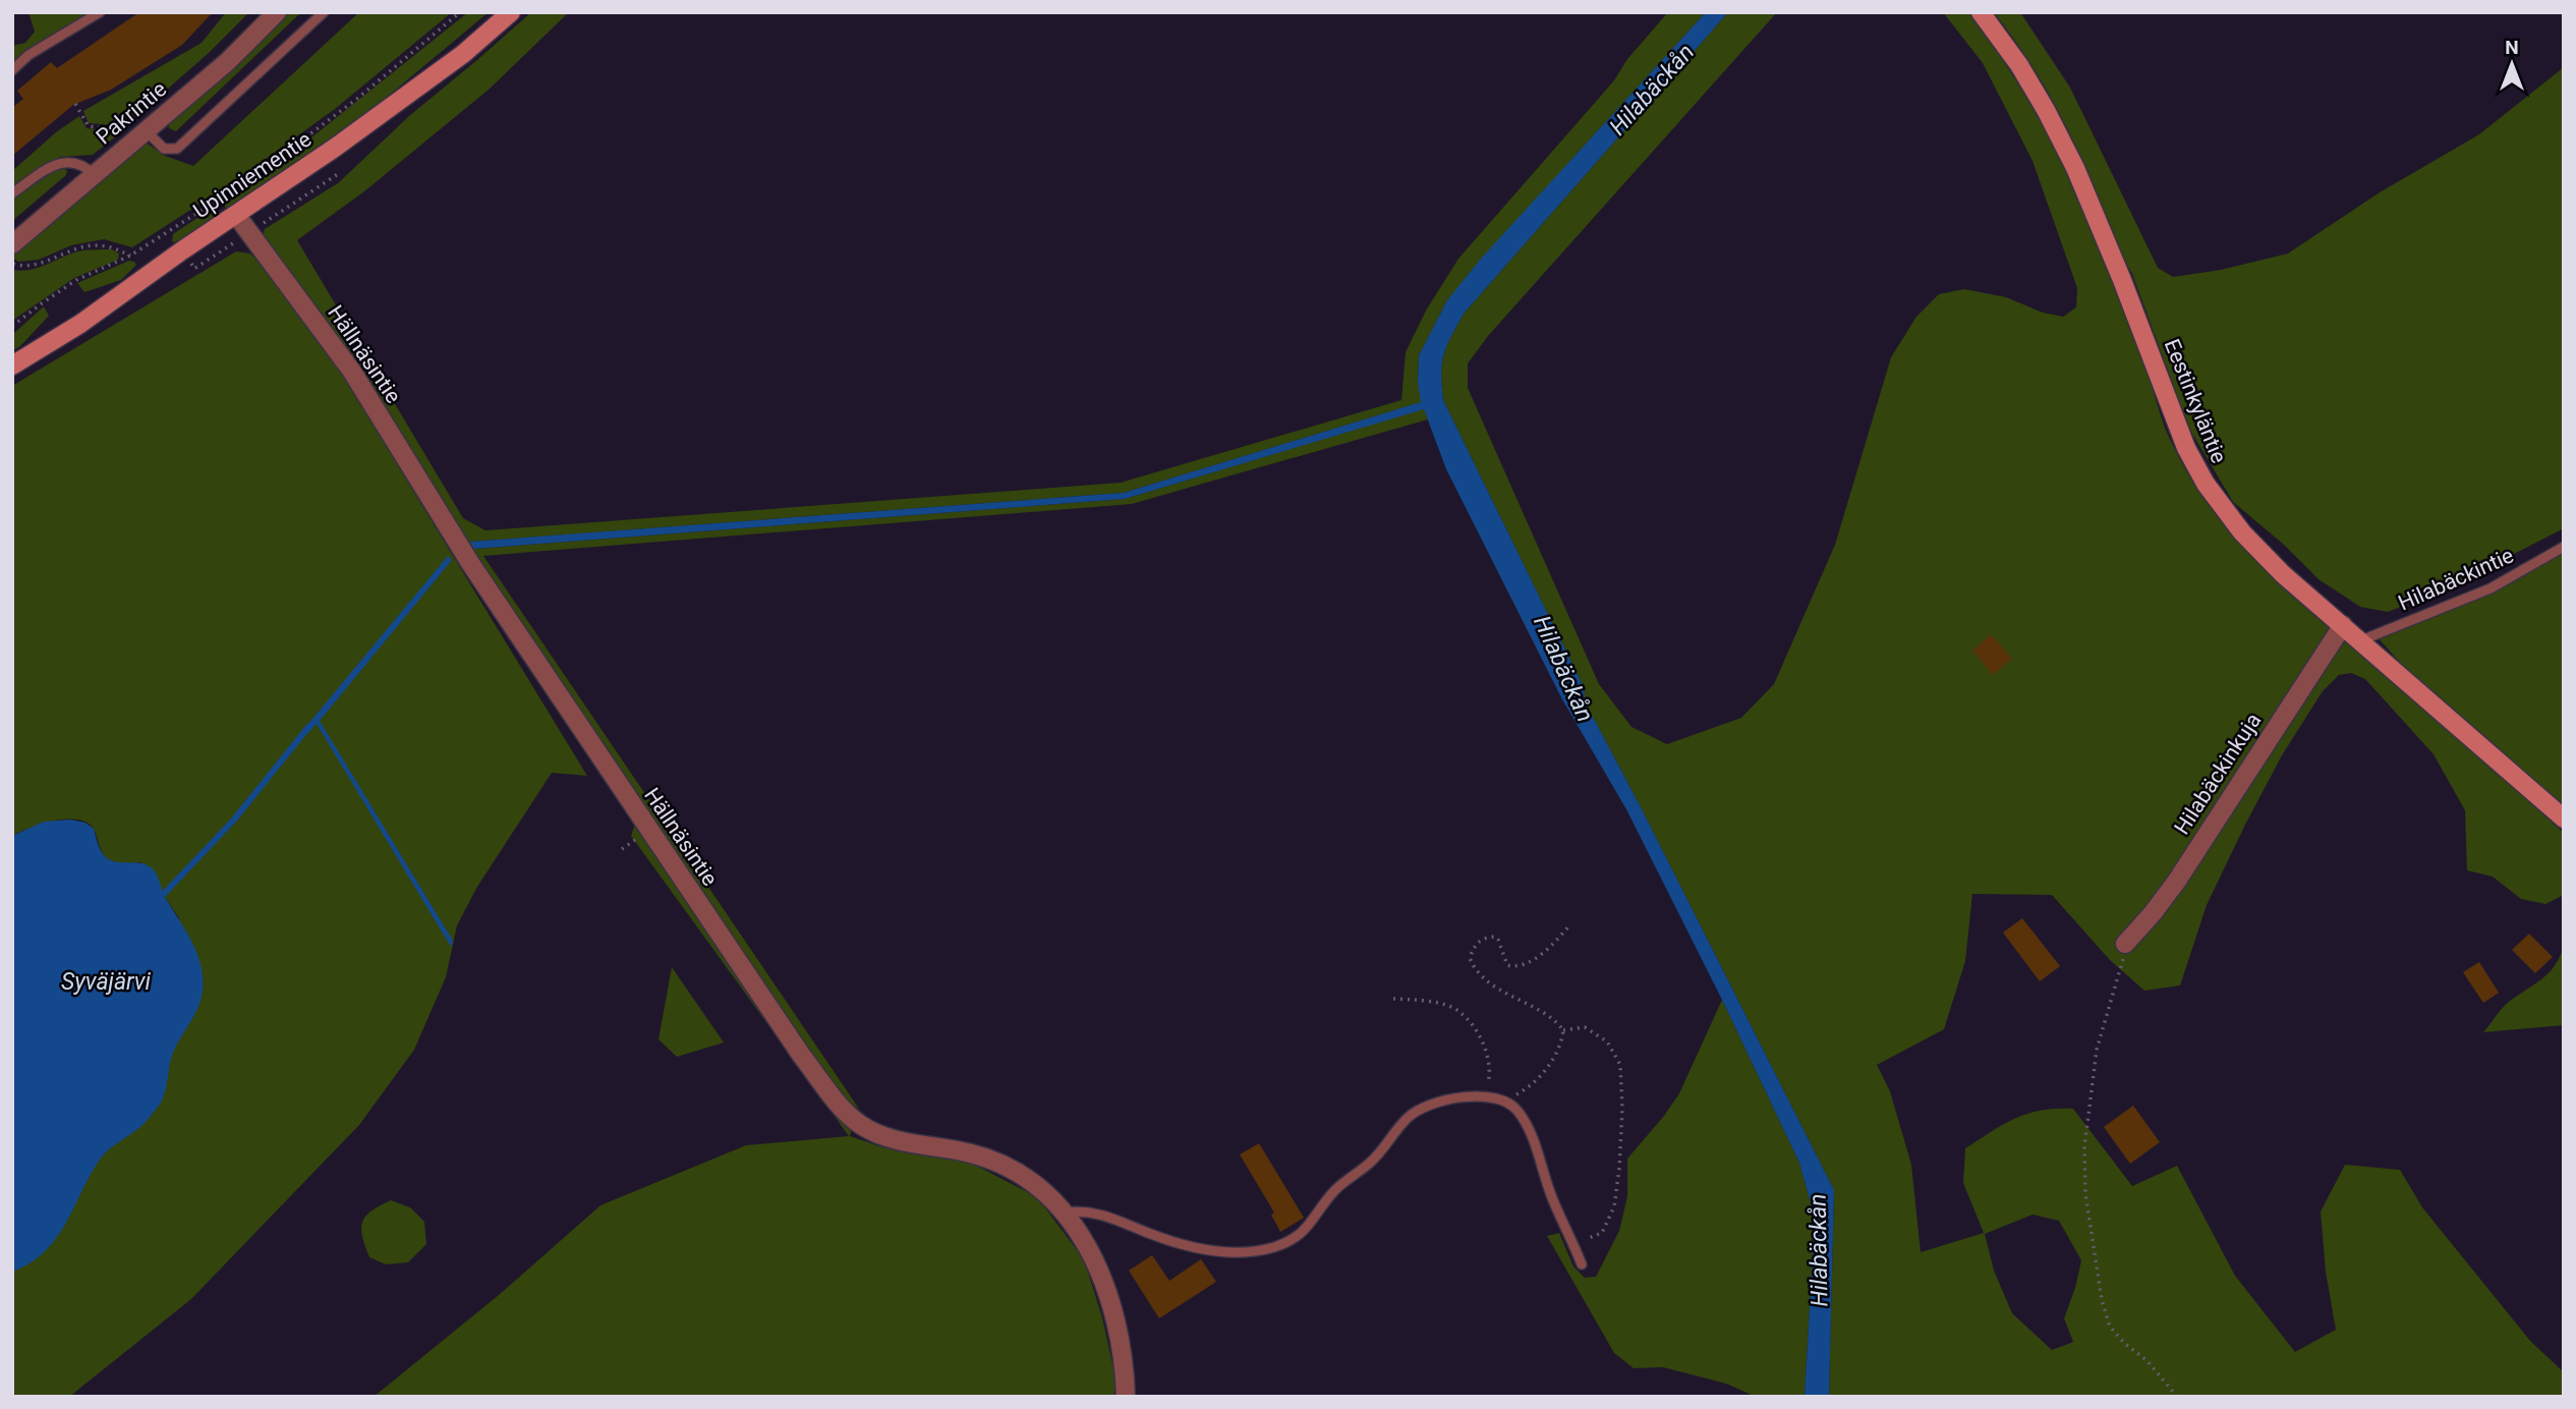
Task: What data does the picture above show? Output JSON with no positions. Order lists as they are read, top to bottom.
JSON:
{
  "streets": {
    "street": [
      "Pakrintie",
      "Upinniementie",
      "Hällnäsintie",
      "Eestinkyläntie",
      "Hilabäckinkuja"
    ],
    "lane": ["Hilabäckintie"]
  },
  "crossings": [
    ["Upinniementie", "Hällnäsintie"],
    ["Eestinkyläntie", "Hilabäckintie"],
    ["Eestinkyläntie", "Hilabäckinkuja"]
  ],
  "water": ["Hilabäckån", "Syväjärvi"],
  "north": "top"
}
